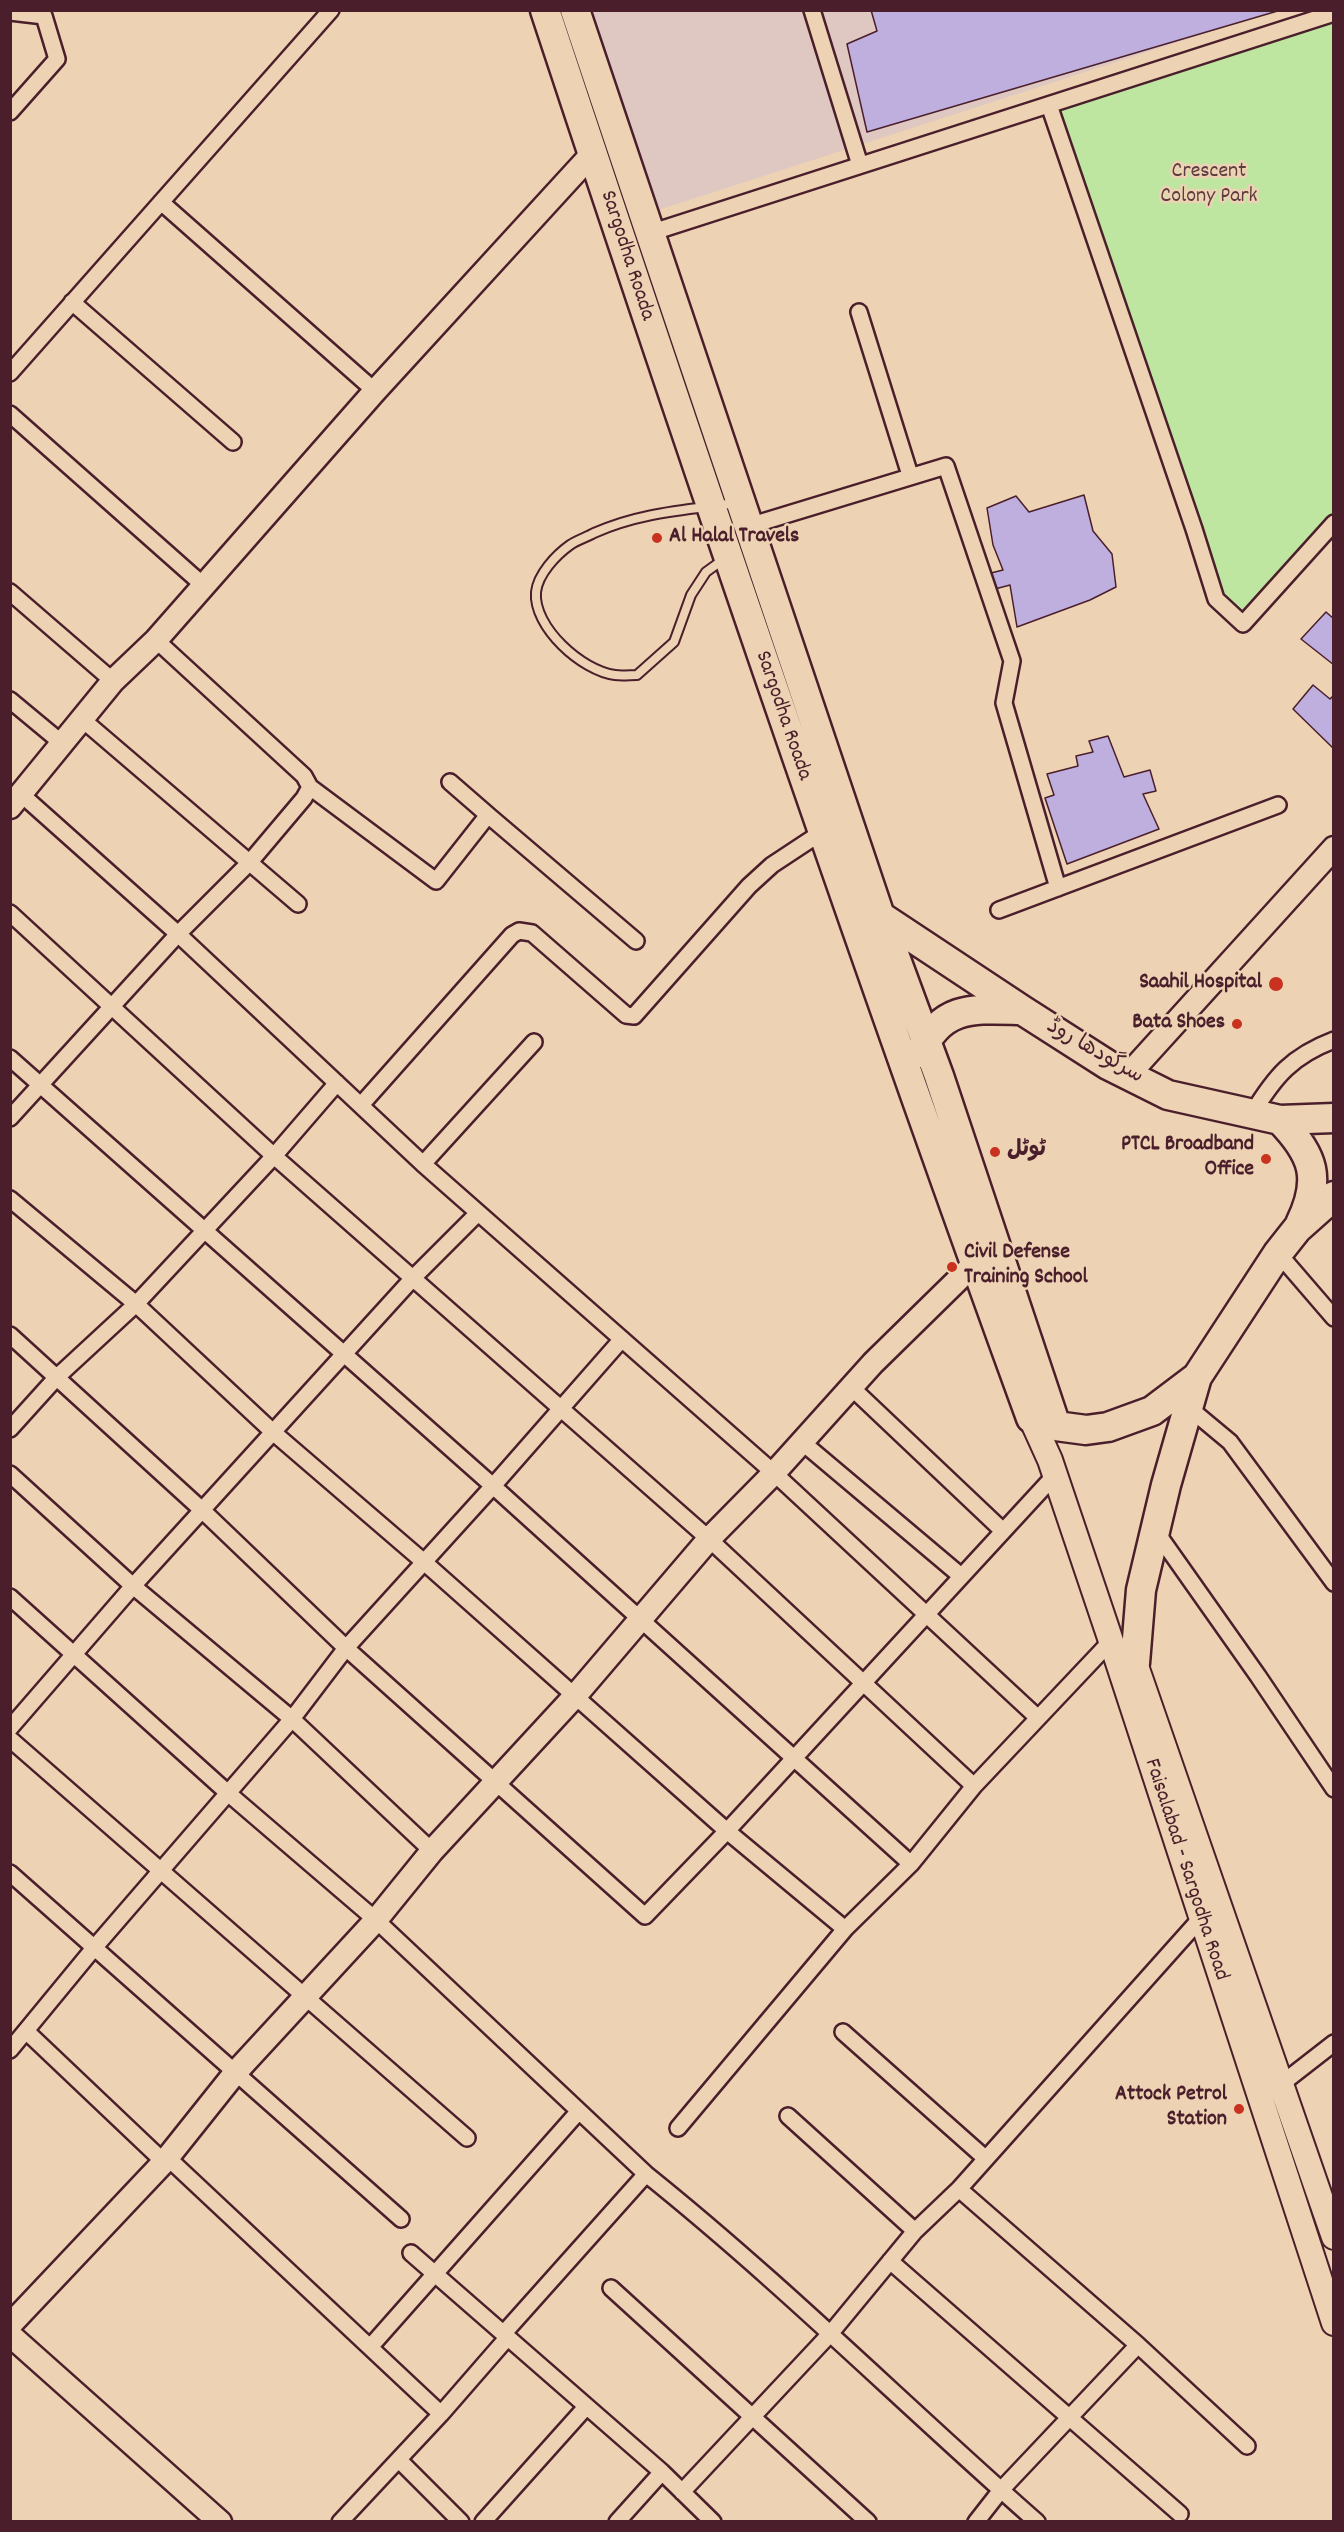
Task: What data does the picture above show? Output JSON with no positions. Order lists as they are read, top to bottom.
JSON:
{
  "streets": {
    "highway": ["Sargodha Roada", "سرگودھا روڈ"],
    "main road": ["Faisalabad - Sargodha Road"]
  },
  "crossings": [
    ["Sargodha Roada", "سرگودھا روڈ"],
    ["Sargodha Roada", "Faisalabad - Sargodha Road"]
  ],
  "parks": ["Crescent Colony Park"],
  "places": [
    "Al Halal Travels",
    "Saahil Hospital",
    "Bata Shoes",
    "ٹوٹل",
    "PTCL Broadband Office",
    "Civil Defense Training School",
    "Attock Petrol Station"
  ]
}
